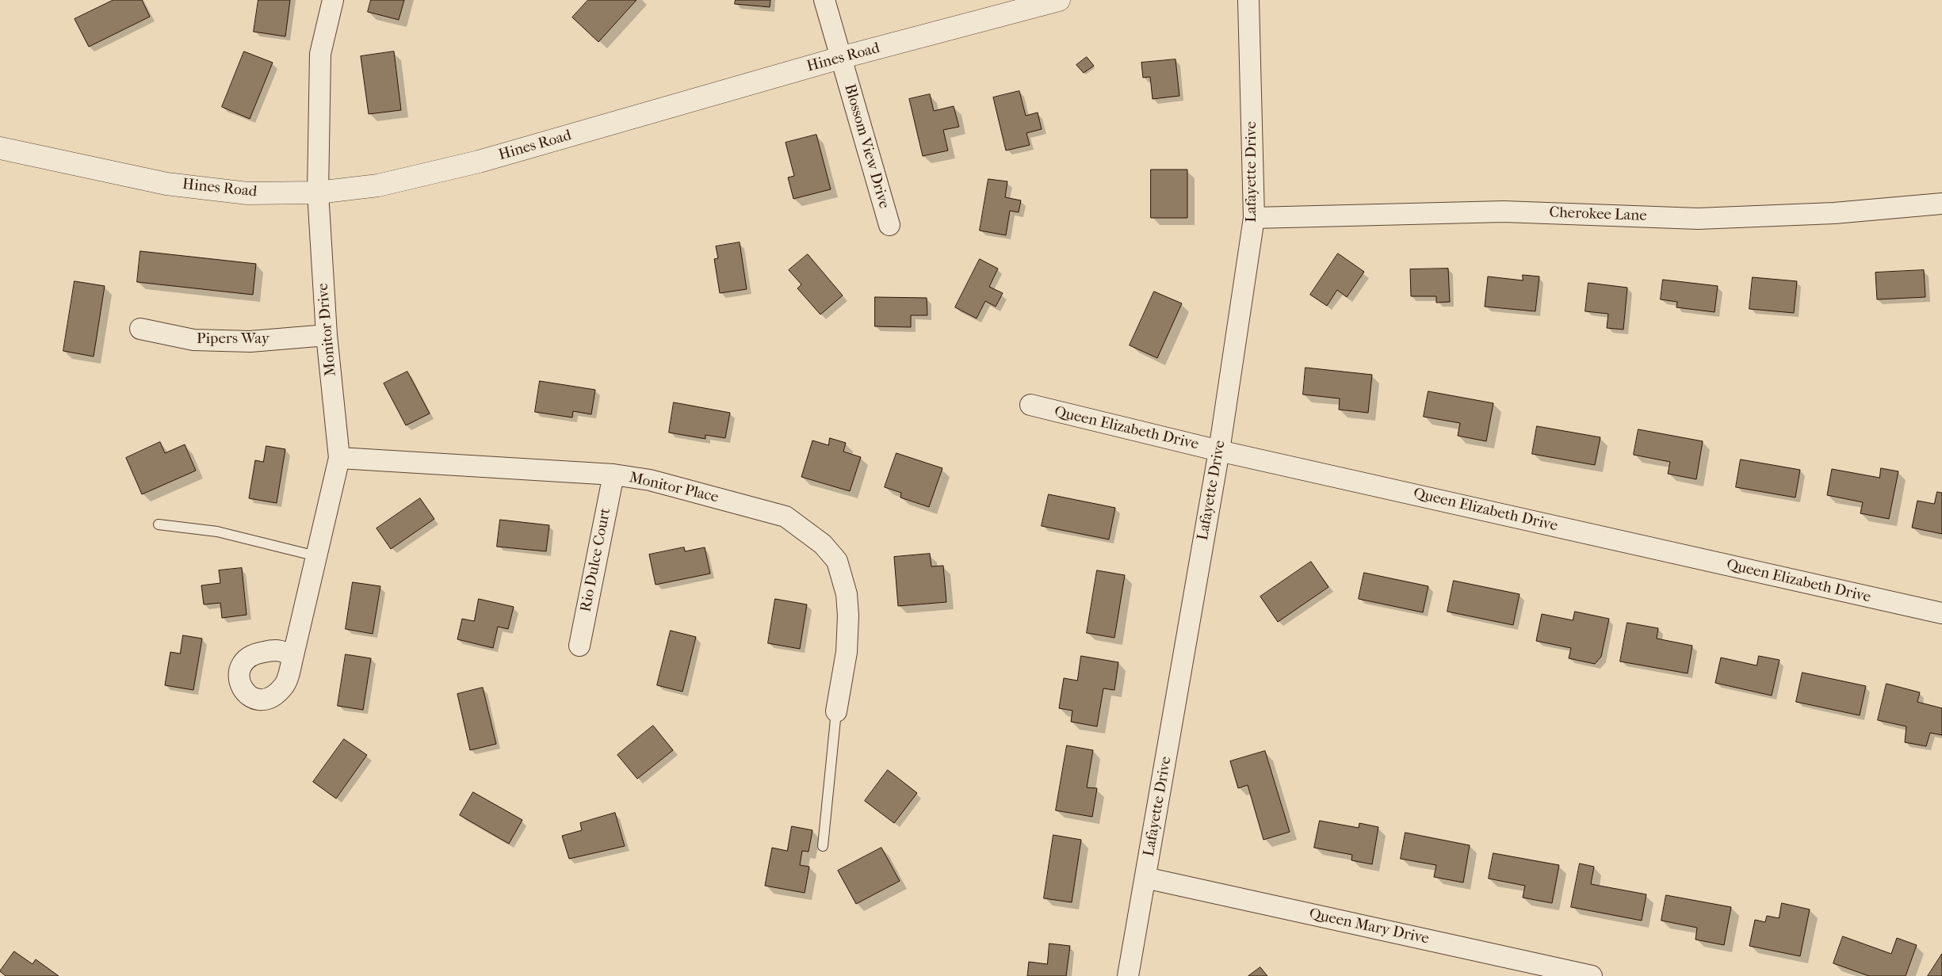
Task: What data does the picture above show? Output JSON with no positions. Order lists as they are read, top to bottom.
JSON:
{
  "streets": {
    "street": [
      "Hines Road",
      "Blossom View Drive",
      "Lafayette Drive",
      "Cherokee Lane",
      "Monitor Drive",
      "Pipers Way",
      "Queen Elizabeth Drive",
      "Monitor Place",
      "Rio Dulce Court",
      "Queen Mary Drive"
    ]
  },
  "crossings": [
    ["Hines Road", "Blossom View Drive"],
    ["Hines Road", "Monitor Drive"],
    ["Lafayette Drive", "Cherokee Lane"],
    ["Lafayette Drive", "Queen Elizabeth Drive"],
    ["Lafayette Drive", "Queen Mary Drive"],
    ["Monitor Drive", "Pipers Way"],
    ["Monitor Drive", "Monitor Place"],
    ["Monitor Place", "Rio Dulce Court"]
  ]
}
